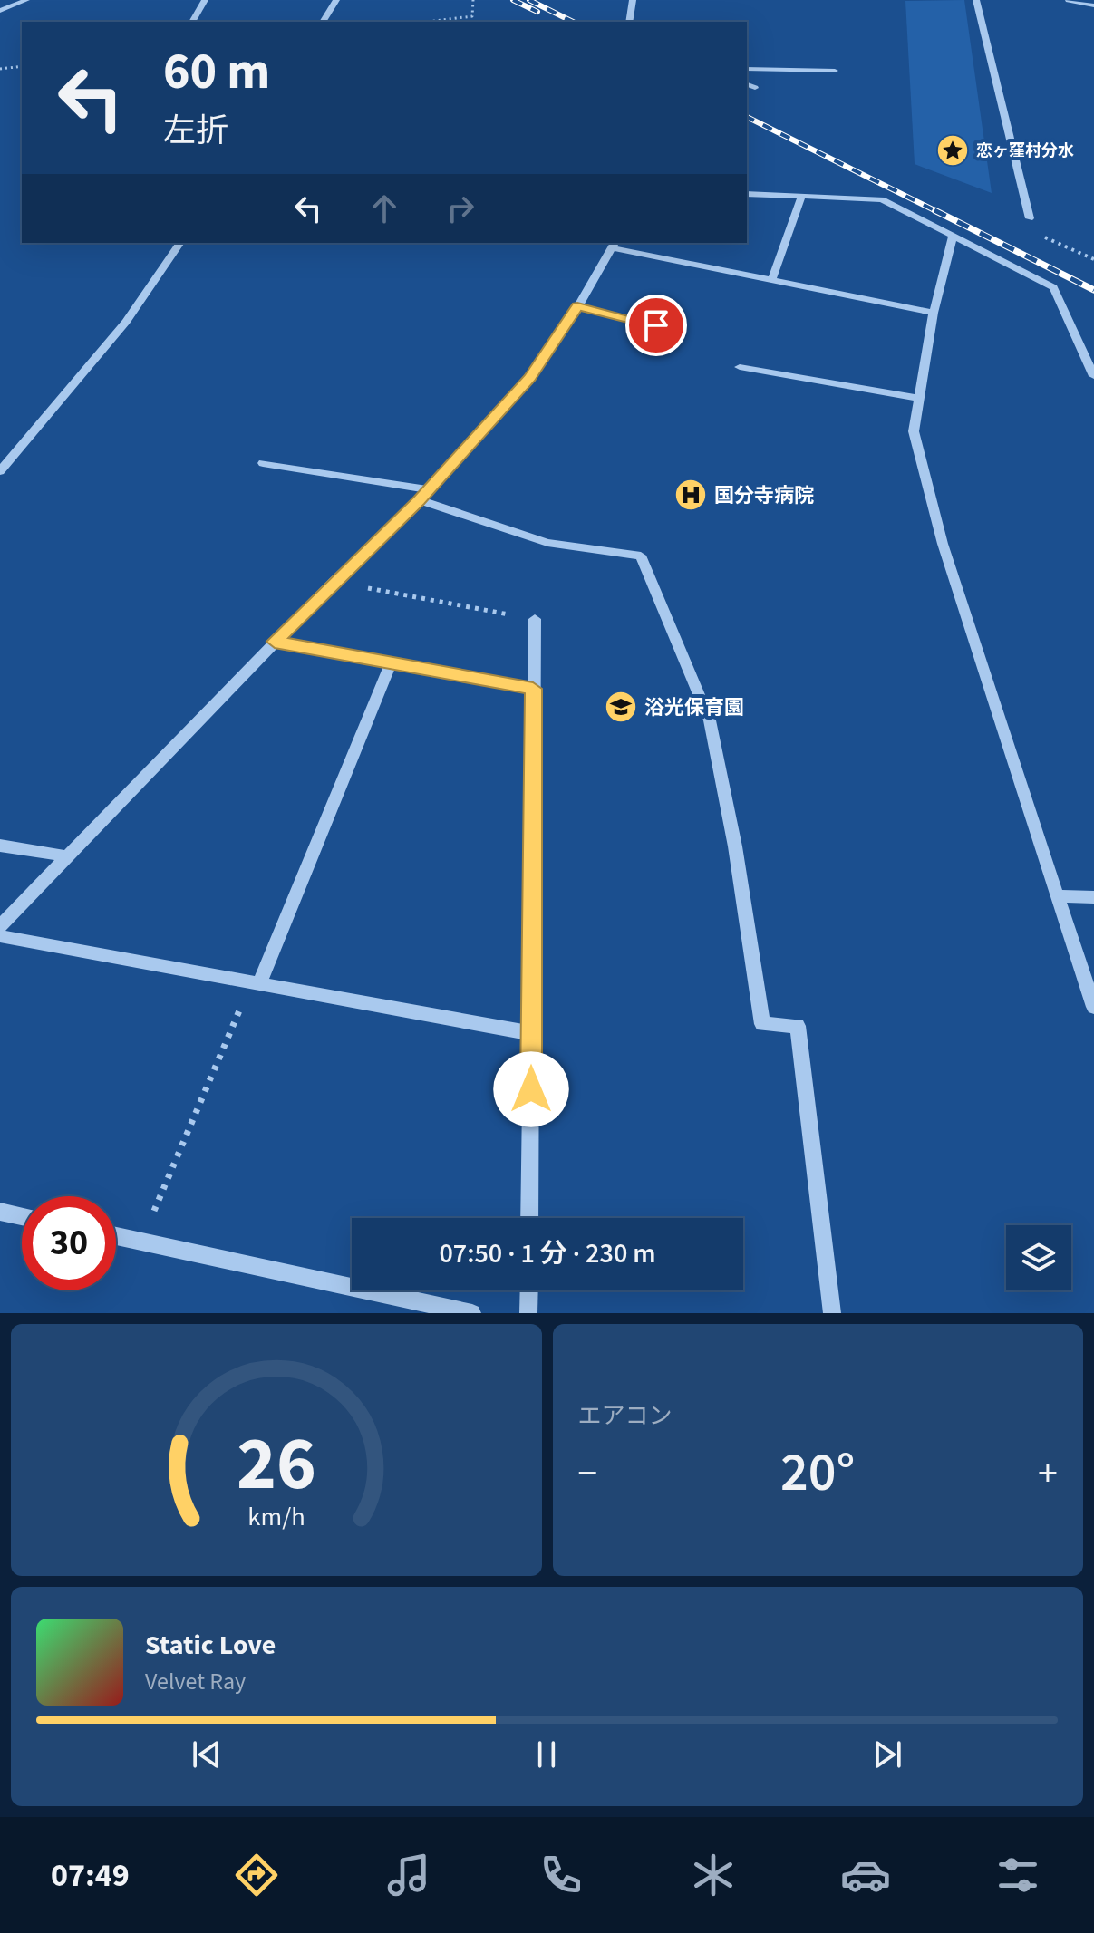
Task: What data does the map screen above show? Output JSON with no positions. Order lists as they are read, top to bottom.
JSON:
{
  "places": {
    "place": ["恋ヶ窪村分水"],
    "hospital": ["国分寺病院"],
    "school or university": ["浴光保育園"]
  },
  "page": {
    "turn": ["60 m", "左折"],
    "limit": "30",
    "trip": "07:50 · 1 分 · 230 m",
    "tile": "エアコン",
    "heat": ["−", "20°", "+"],
    "song": ["Static Love", "Velvet Ray"],
    "tabs": "07:49",
    "gauge": ["26", "km/h"]
  }
}
